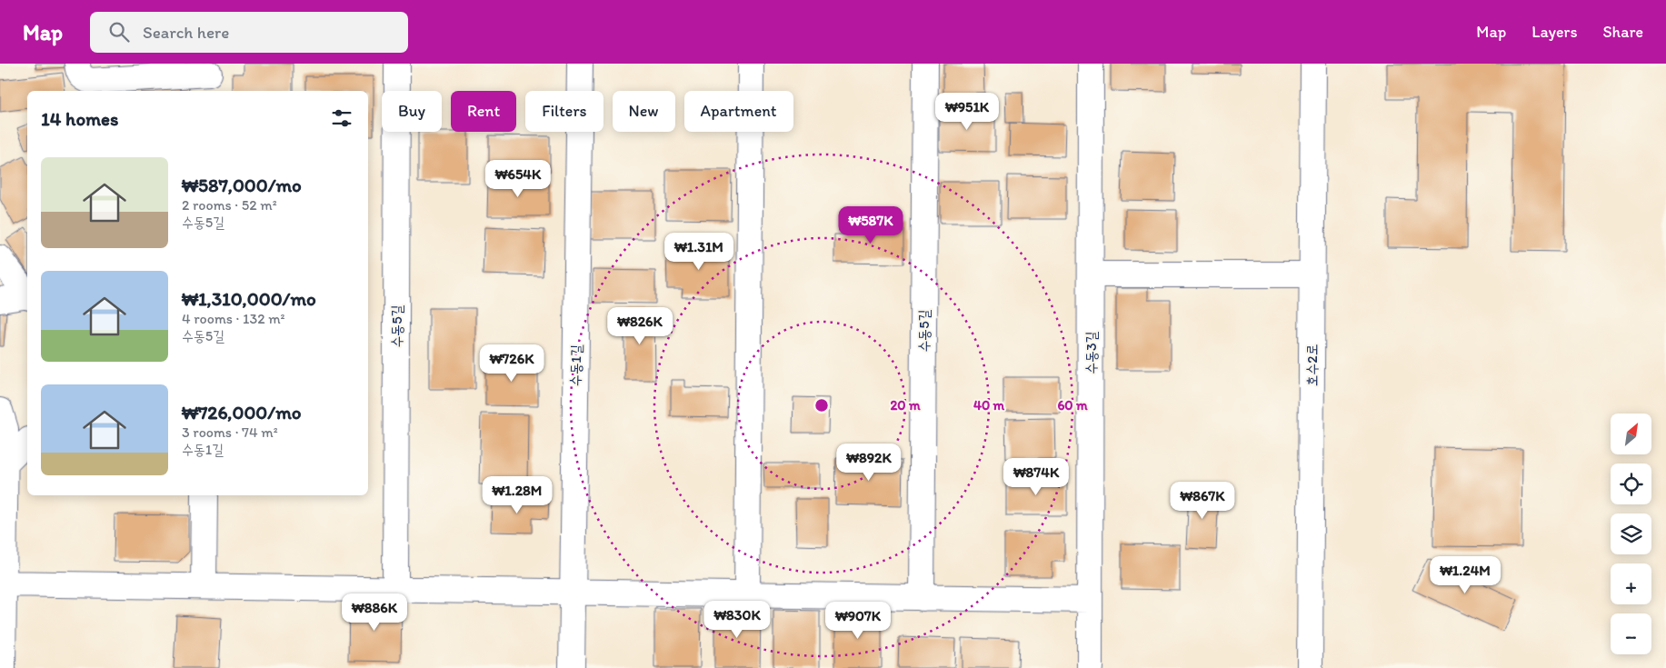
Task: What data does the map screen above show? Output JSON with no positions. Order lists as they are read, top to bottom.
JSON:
{
  "streets": {
    "street": [
      "수동5길",
      "수동3길",
      "수동1길",
      "호수2로"
    ]
  },
  "north": "top right",
  "page": {
    "header": "Map",
    "search": "Search here",
    "nav": ["Map", "Layers", "Share"],
    "chip": [
      "Buy",
      "Rent",
      "Filters",
      "New",
      "Apartment"
    ],
    "heading": "14 homes",
    "price": [
      "₩951K",
      "₩654K",
      "₩587K",
      "₩1.31M",
      "₩826K",
      "₩726K",
      "₩892K",
      "₩874K",
      "₩1.28M",
      "₩867K",
      "₩1.24M",
      "₩886K",
      "₩830K",
      "₩907K"
    ],
    "list": [
      {
        "name": "₩587,000/mo",
        "note": "2 rooms · 52 m² · 수동5길"
      },
      {
        "name": "₩1,310,000/mo",
        "note": "4 rooms · 132 m² · 수동5길"
      },
      {
        "name": "₩726,000/mo",
        "note": "3 rooms · 74 m² · 수동1길"
      }
    ],
    "map_buttons": ["+", "−"]
  },
  "rings": ["20 m", "40 m", "60 m"]
}
